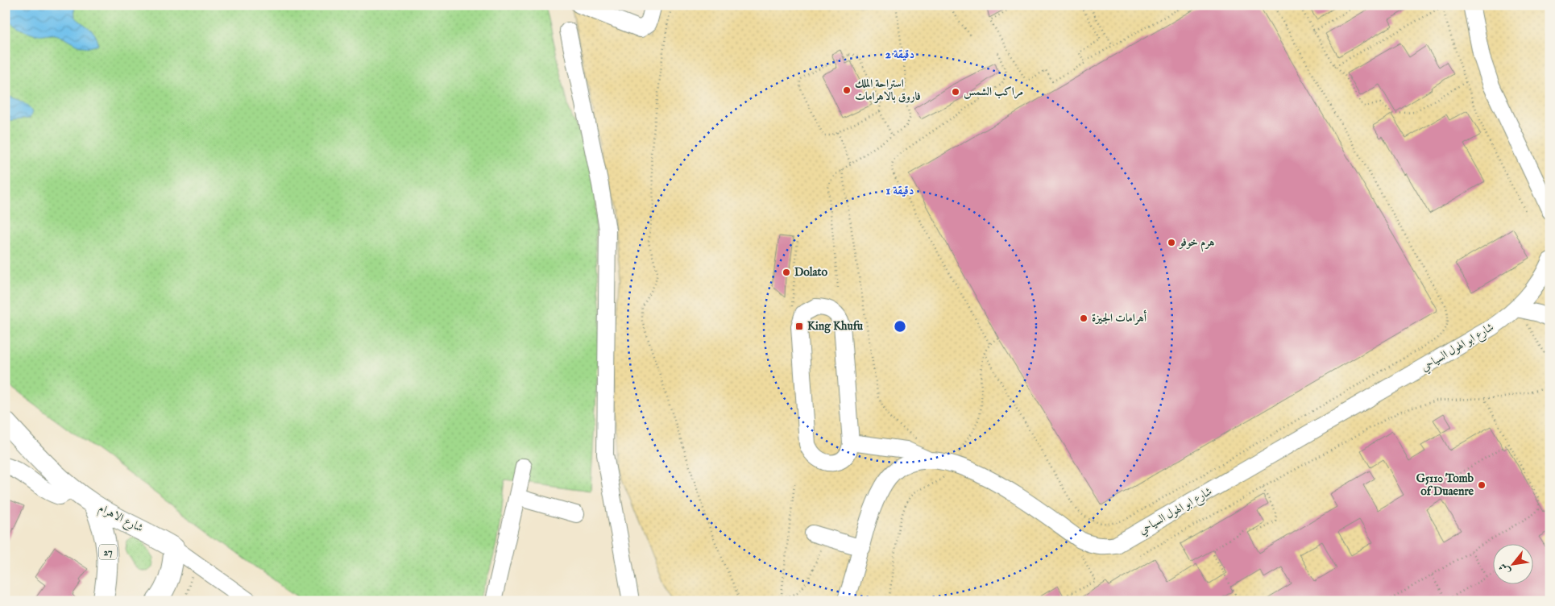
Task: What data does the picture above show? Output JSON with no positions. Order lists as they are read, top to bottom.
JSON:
{
  "streets": {
    "main road": ["شارع الاهرام", "27"],
    "street": ["شارع ابو الهول السياحي"]
  },
  "crossings": [
    ["شارع الاهرام", "27"]
  ],
  "places": {
    "other": [
      "استراحة الملك فاروق بالاهرامات",
      "مراكب الشمس",
      "هرم خوفو",
      "Dolato",
      "أهرامات الجيزة",
      "G5110 Tomb of Duaenre"
    ],
    "transit": ["King Khufu"]
  },
  "north": "bottom left",
  "rings": ["2 دقيقة", "1 دقيقة"]
}
